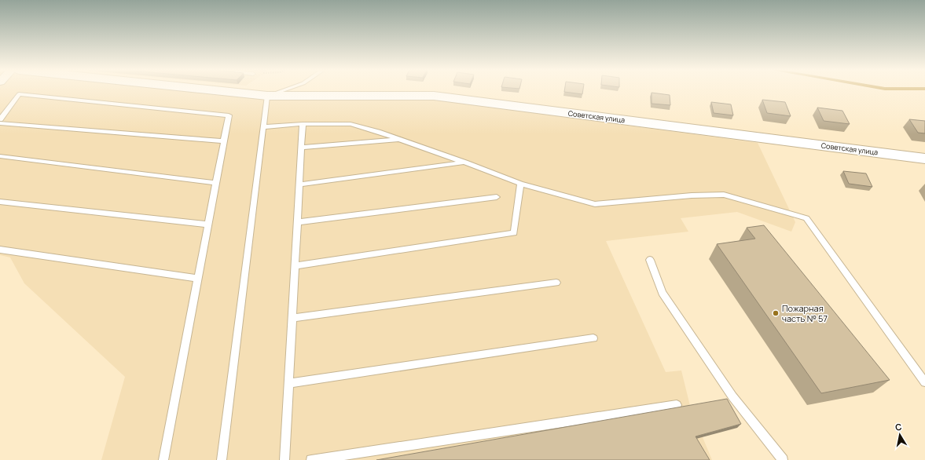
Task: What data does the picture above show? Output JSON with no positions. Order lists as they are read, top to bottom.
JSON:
{
  "streets": {
    "main road": ["Советская улица"]
  },
  "places": ["Пожарная часть № 57"],
  "north": "top"
}
